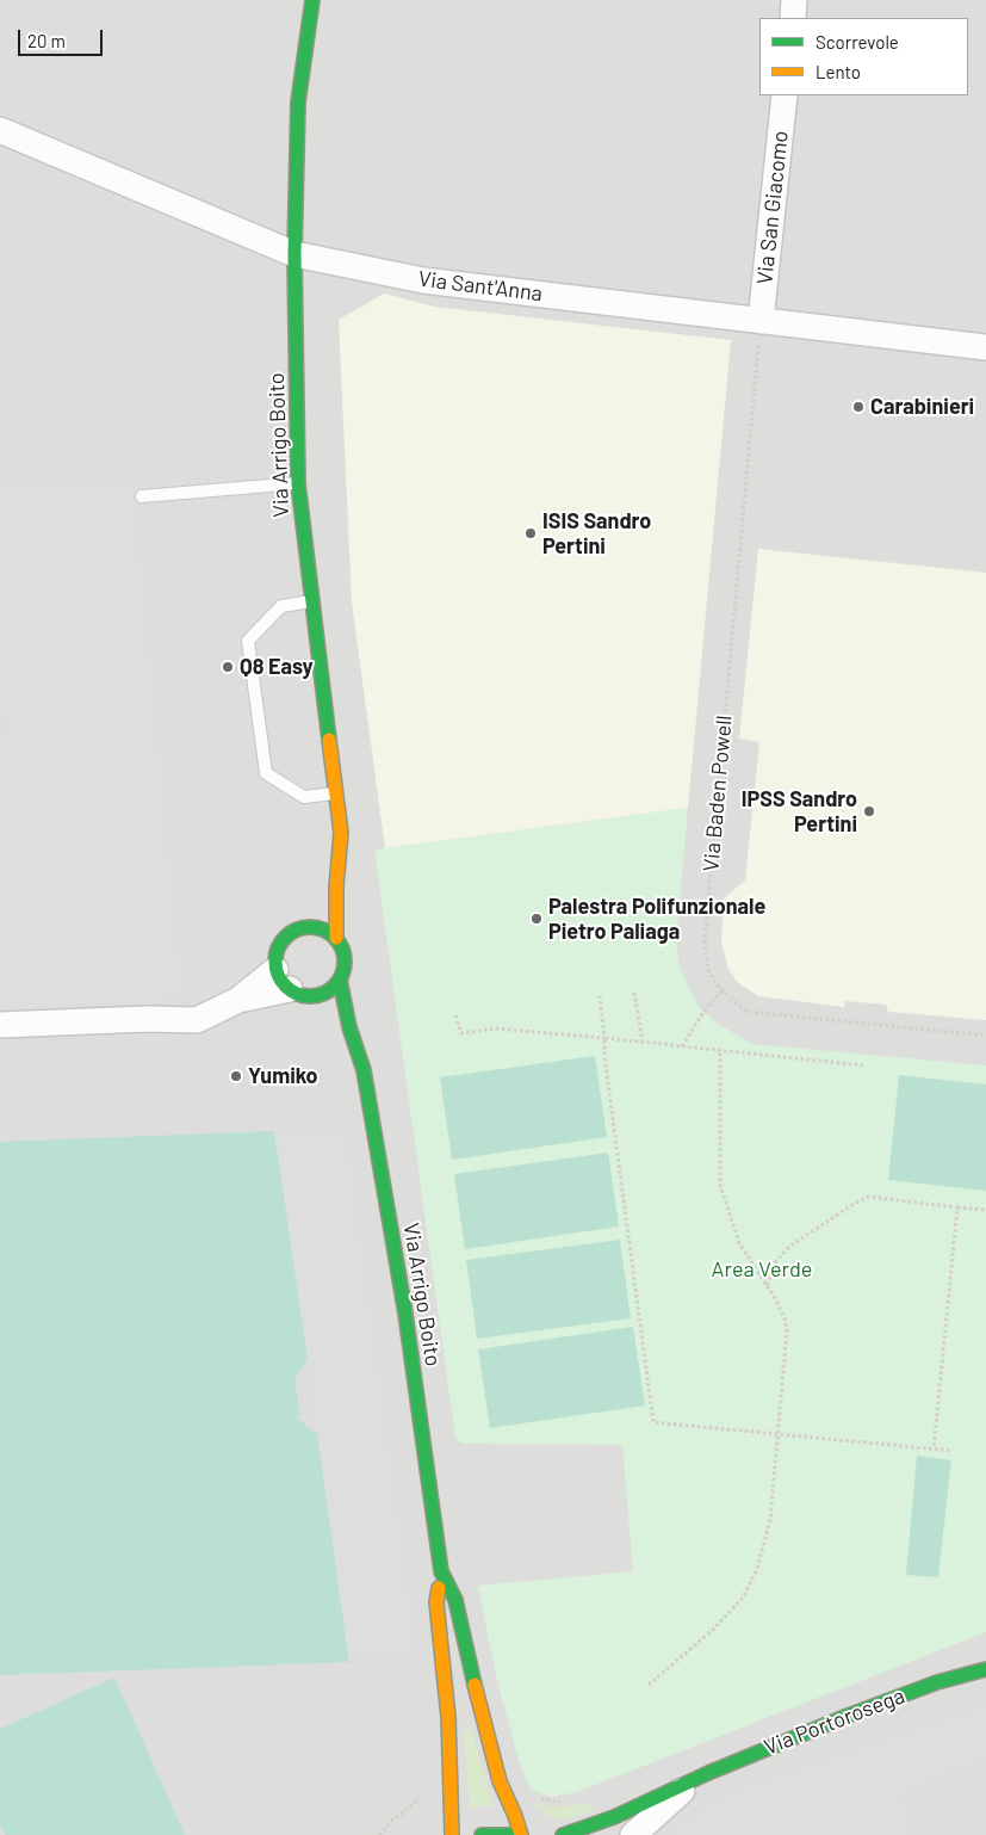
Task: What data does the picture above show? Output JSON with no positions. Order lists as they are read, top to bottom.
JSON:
{
  "streets": {
    "main road": ["Via Arrigo Boito", "Via Portorosega"],
    "street": ["Via San Giacomo", "Via Sant'Anna"],
    "path": ["Via Baden Powell"]
  },
  "crossings": [
    ["Via San Giacomo", "Via Sant'Anna"],
    ["Via San Giacomo", "Via Baden Powell"],
    ["Via Sant'Anna", "Via Arrigo Boito"],
    ["Via Sant'Anna", "Via Baden Powell"]
  ],
  "parks": ["Area Verde"],
  "places": [
    "Carabinieri",
    "ISIS Sandro Pertini",
    "Q8 Easy",
    "IPSS Sandro Pertini",
    "Palestra Polifunzionale Pietro Paliaga",
    "Yumiko"
  ],
  "legend": ["Scorrevole", "Lento"],
  "scale_bar": "20 m"
}
